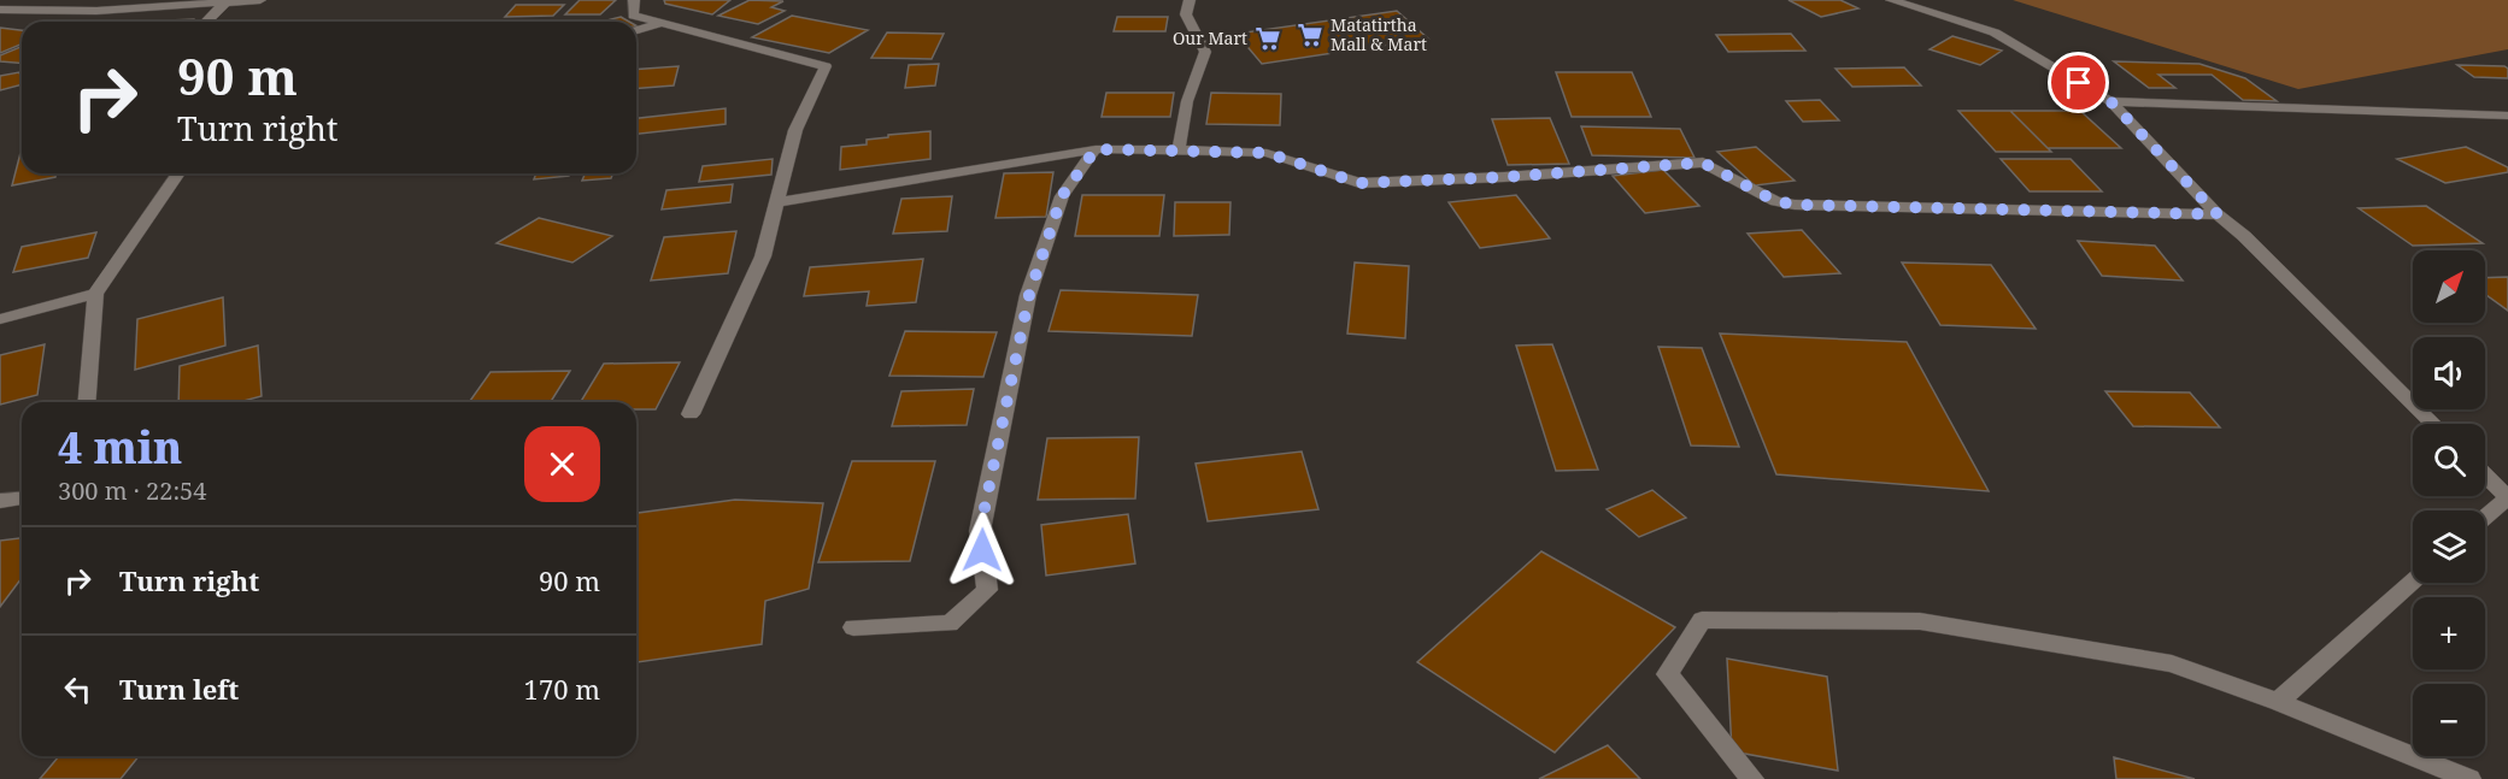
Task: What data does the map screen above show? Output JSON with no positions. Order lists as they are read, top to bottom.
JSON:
{
  "places": {
    "supermarket": ["Matatirtha Mall & Mart", "Our Mart"]
  },
  "north": "top right",
  "page": {
    "turn": ["90 m", "Turn right"],
    "map_buttons": ["+", "−"],
    "heading": ["4 min", "300 m · 22:54"],
    "list": [
      {
        "name": "Turn right",
        "value": "90 m"
      },
      {
        "name": "Turn left",
        "value": "170 m"
      }
    ]
  }
}
